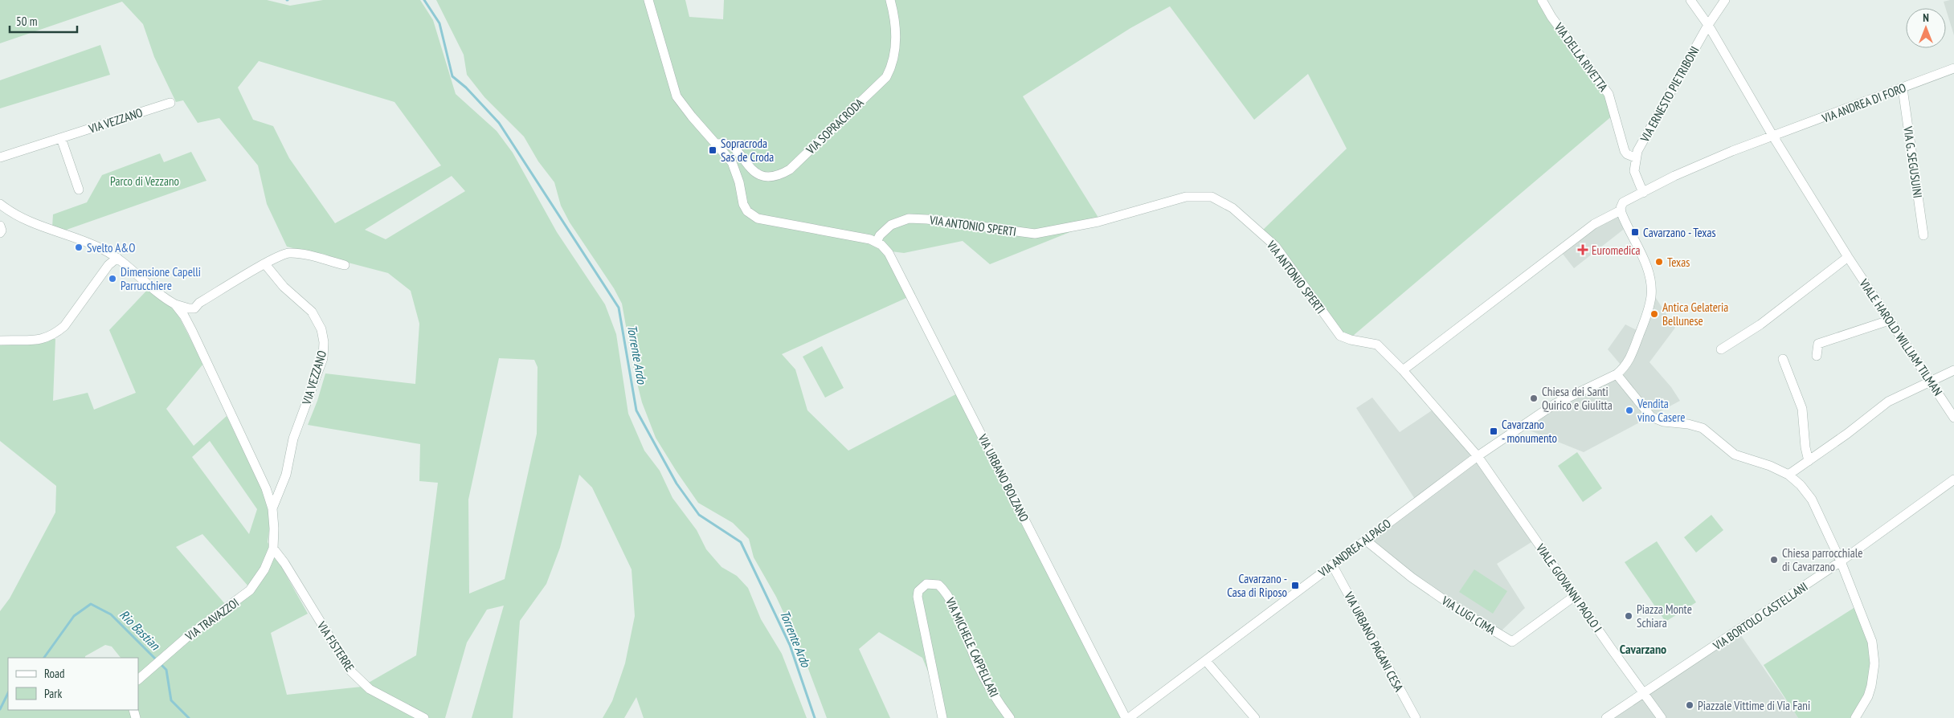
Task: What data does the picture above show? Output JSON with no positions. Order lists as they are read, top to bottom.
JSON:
{
  "streets": {
    "street": [
      "VIA DELLA RIVETTA",
      "VIA ERNESTO PIETRIBONI",
      "VIA ANDREA DI FORO",
      "VIA VEZZANO",
      "VIA SOPRACRODA",
      "VIA G. SEGUSUINI",
      "VIA ANTONIO SPERTI",
      "VIALE HAROLD WILLIAM TILMAN",
      "VIA URBANO BOLZANO",
      "VIA ANDREA ALPAGO",
      "VIALE GIOVANNI PAOLO I",
      "VIA LUGI CIMA",
      "VIA BORTOLO CASTELLANI",
      "VIA TRAVAZZOI",
      "VIA URBANO PAGANI CESA",
      "VIA FISTERRE",
      "VIA MICHELE CAPPELLARI"
    ]
  },
  "crossings": [
    ["VIA DELLA RIVETTA", "VIA ERNESTO PIETRIBONI"],
    ["VIA ANDREA DI FORO", "VIA G. SEGUSUINI"],
    ["VIA ANDREA DI FORO", "VIALE HAROLD WILLIAM TILMAN"],
    ["VIA VEZZANO", "VIA TRAVAZZOI"],
    ["VIA VEZZANO", "VIA FISTERRE"],
    ["VIA SOPRACRODA", "VIA ANTONIO SPERTI"],
    ["VIA SOPRACRODA", "VIA URBANO BOLZANO"],
    ["VIA ANTONIO SPERTI", "VIA URBANO BOLZANO"],
    ["VIA ANTONIO SPERTI", "VIA ANDREA ALPAGO"],
    ["VIA ANTONIO SPERTI", "VIALE GIOVANNI PAOLO I"],
    ["VIA ANDREA ALPAGO", "VIALE GIOVANNI PAOLO I"],
    ["VIA ANDREA ALPAGO", "VIA LUGI CIMA"],
    ["VIA ANDREA ALPAGO", "VIA URBANO PAGANI CESA"],
    ["VIALE GIOVANNI PAOLO I", "VIA LUGI CIMA"],
    ["VIALE GIOVANNI PAOLO I", "VIA BORTOLO CASTELLANI"],
    ["VIA TRAVAZZOI", "VIA FISTERRE"]
  ],
  "districts": ["Cavarzano"],
  "water": ["Torrente Ardo", "Rio Bastian"],
  "parks": ["Parco di Vezzano"],
  "places": {
    "transit": [
      "Sopracroda Sas de Croda",
      "Cavarzano - Texas",
      "Cavarzano - monumento",
      "Cavarzano - Casa di Riposo"
    ],
    "other": [
      "Svelto A&O",
      "Texas",
      "Dimensione Capelli Parrucchiere",
      "Antica Gelateria Bellunese",
      "Chiesa dei Santi Quirico e Giulitta",
      "Vendita vino Casere",
      "Chiesa parrocchiale di Cavarzano",
      "Piazza Monte Schiara",
      "Piazzale Vittime di Via Fani"
    ],
    "health": ["Euromedica"]
  },
  "legend": ["Road", "Park"],
  "scale_bar": "50 m",
  "north": "top"
}
